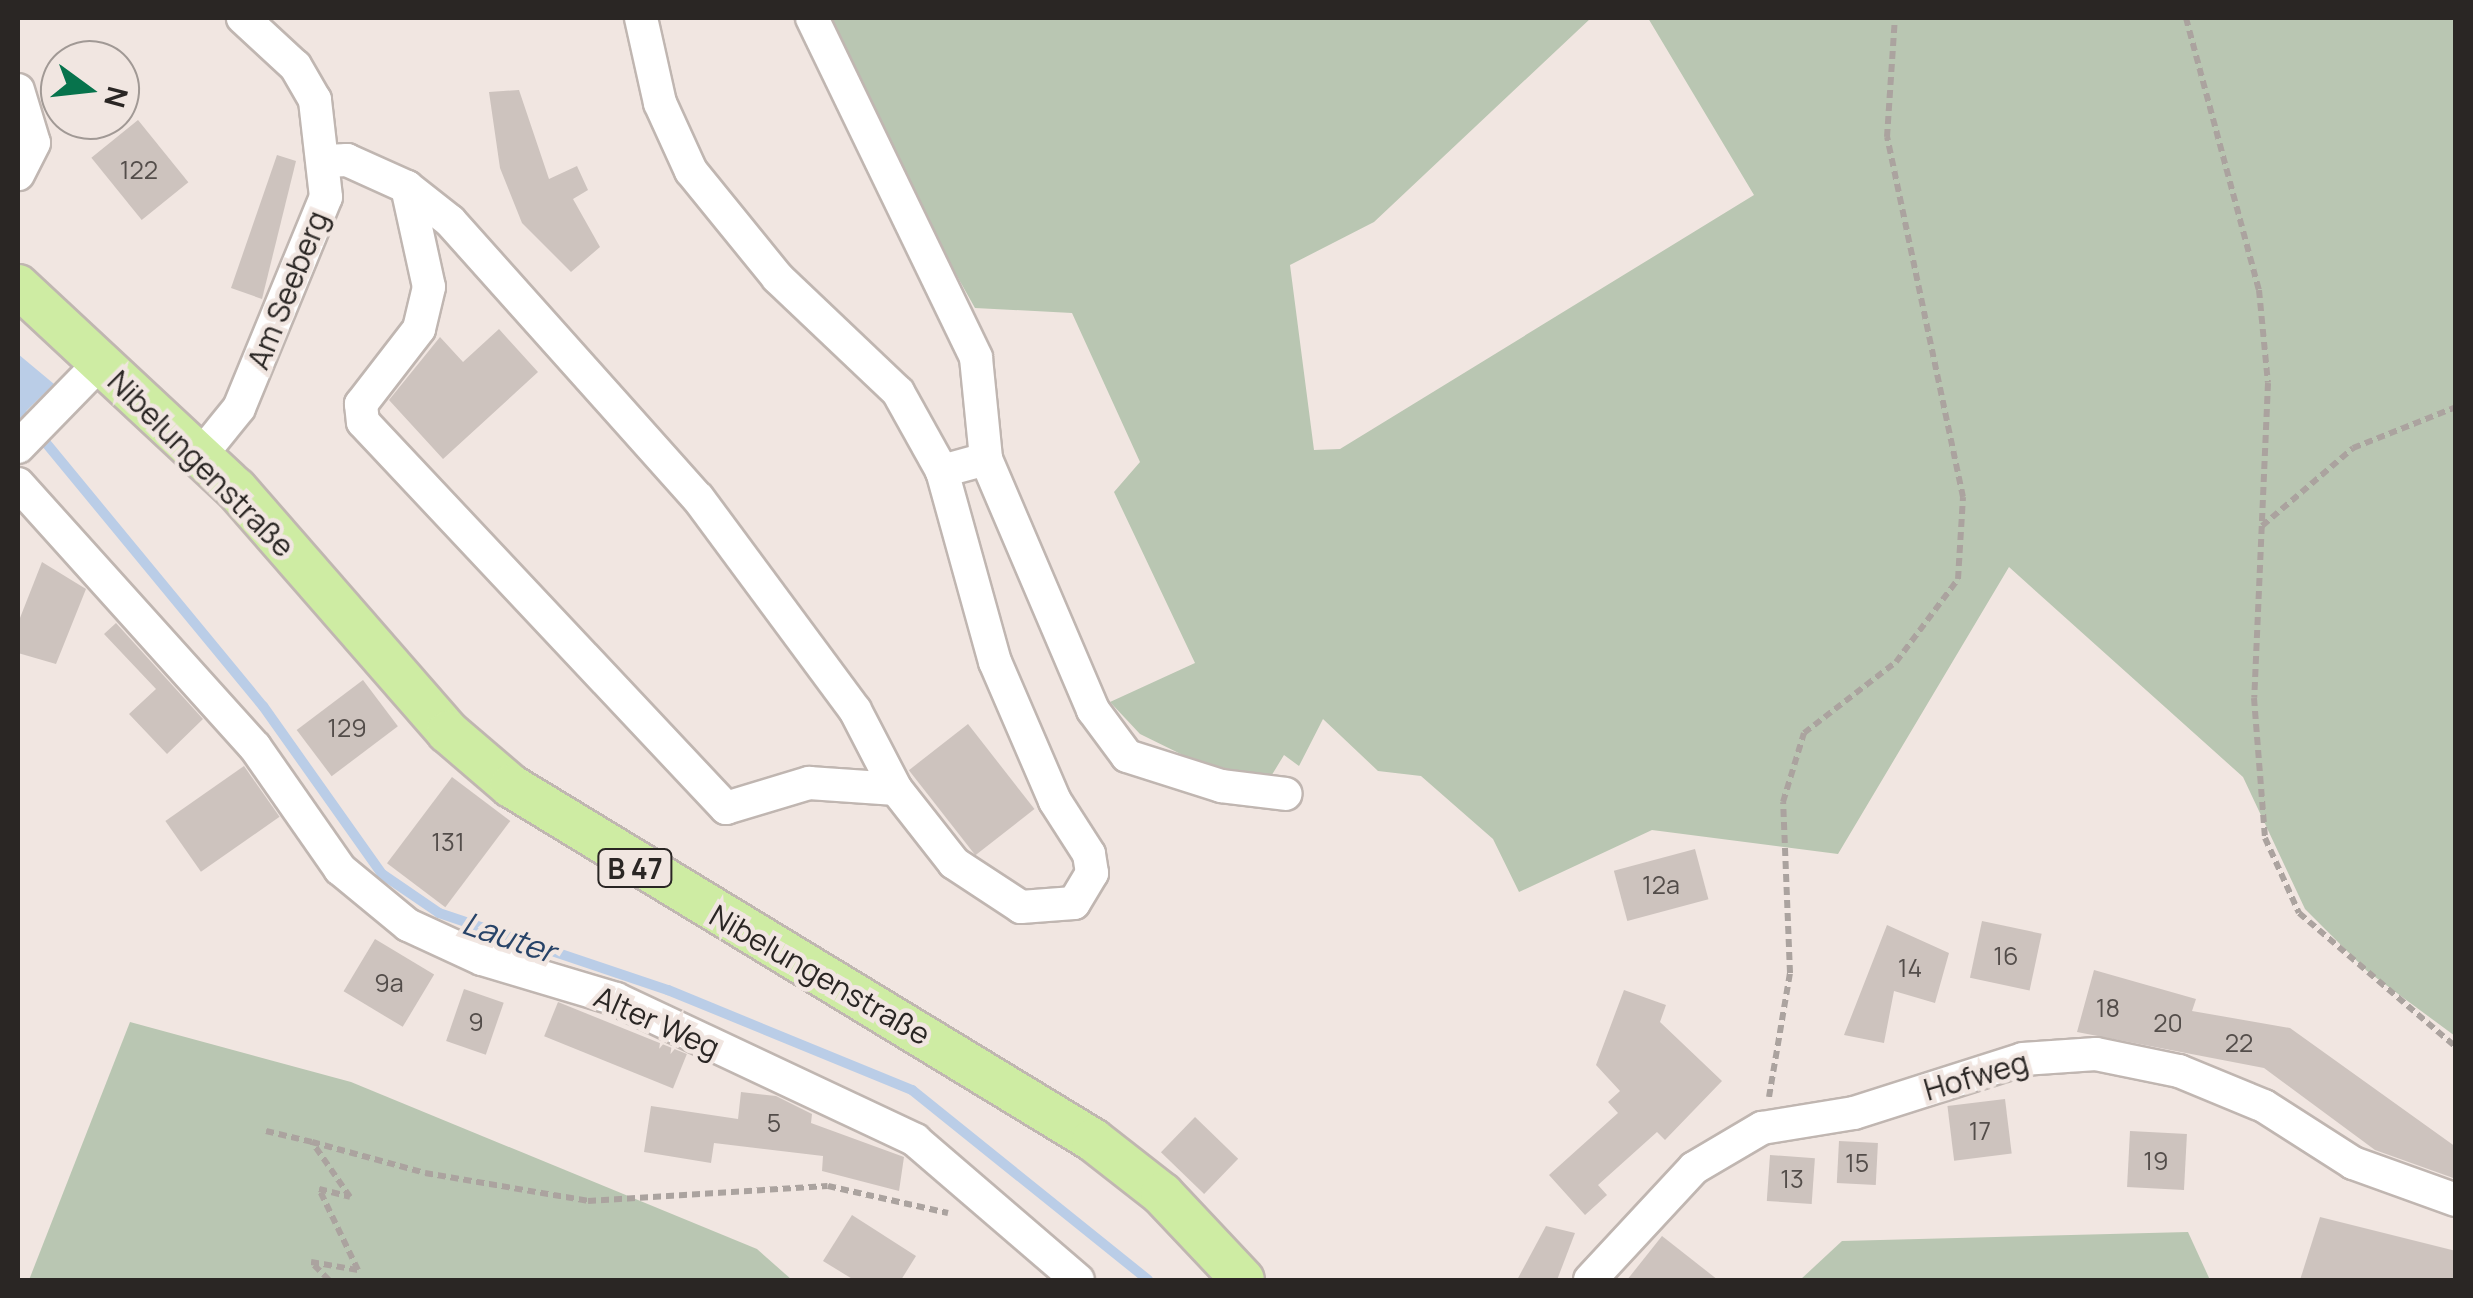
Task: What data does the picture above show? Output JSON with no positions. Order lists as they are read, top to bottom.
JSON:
{
  "streets": {
    "main road": ["Nibelungenstraße", "B 47"],
    "street": ["Am Seeberg", "Alter Weg", "Hofweg"]
  },
  "crossings": [
    ["Am Seeberg", "Nibelungenstraße"]
  ],
  "water": ["Lauter"],
  "house_numbers": [
    "122",
    "129",
    "131",
    "12a",
    "16",
    "14",
    "9a",
    "18",
    "9",
    "20",
    "22",
    "5",
    "17",
    "19",
    "15",
    "13"
  ],
  "north": "right"
}
